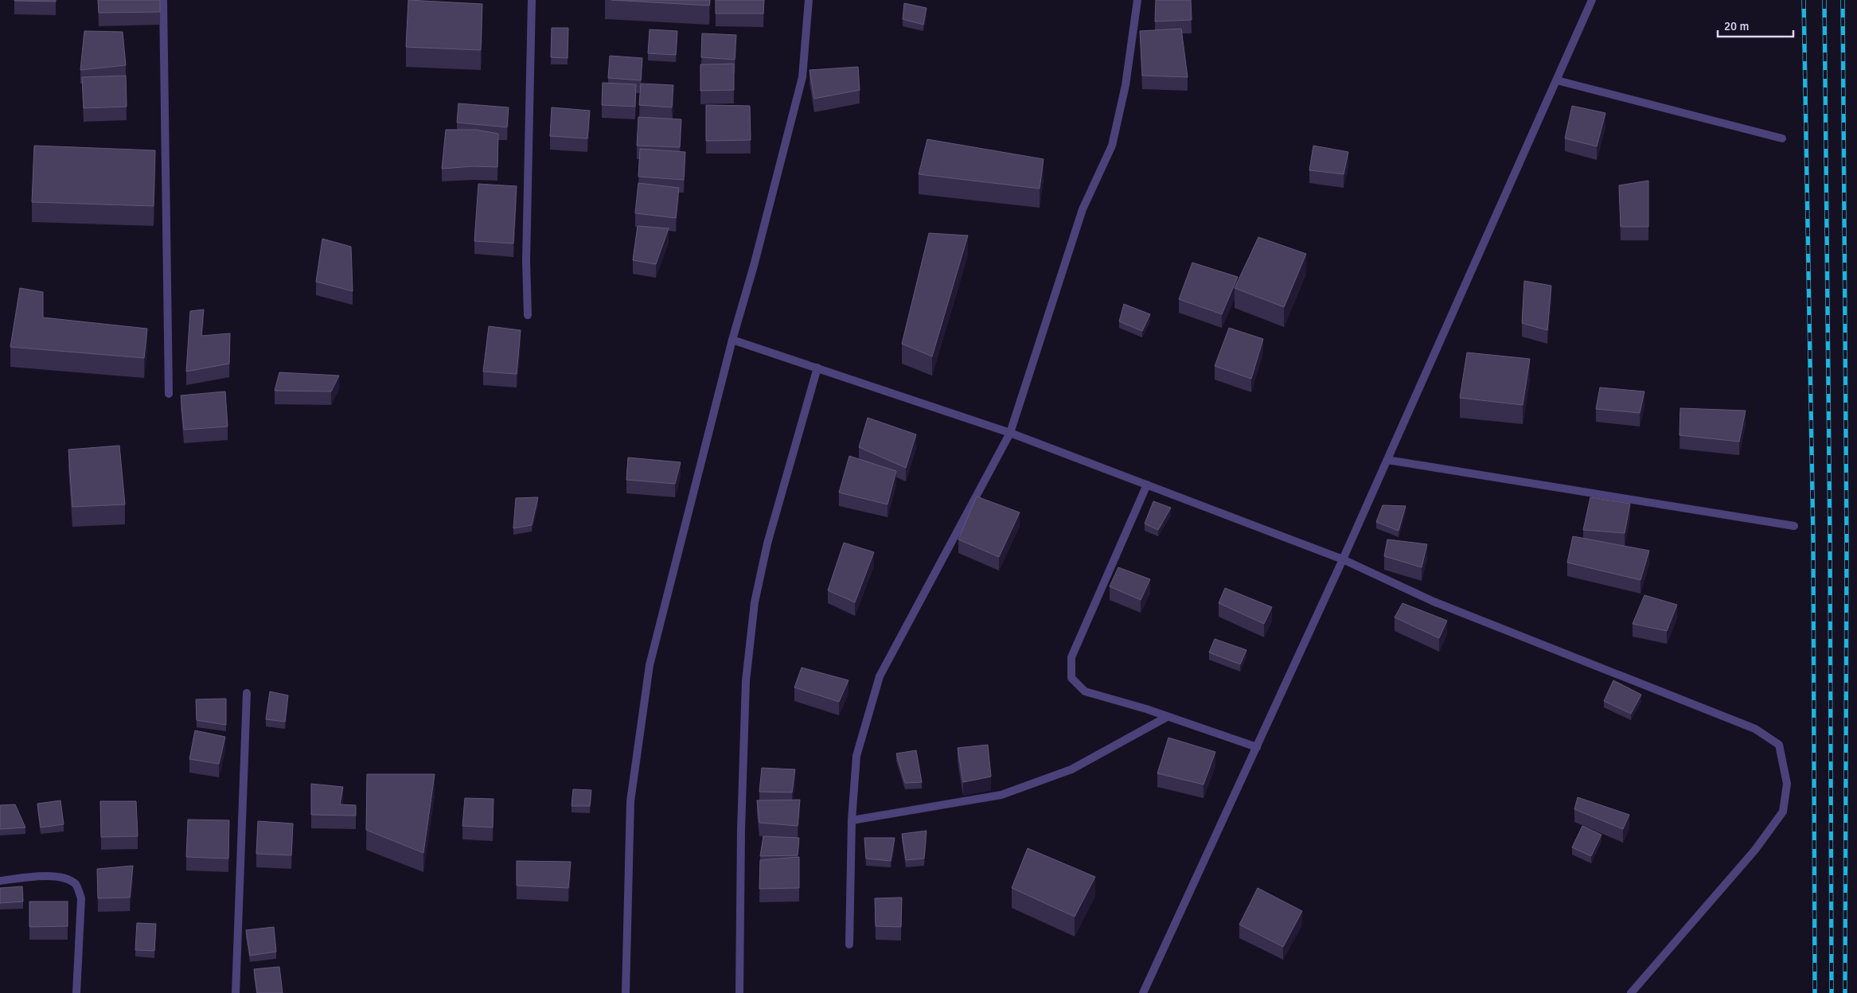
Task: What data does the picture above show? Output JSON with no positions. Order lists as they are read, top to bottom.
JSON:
{
  "scale_bar": "20 m"
}
